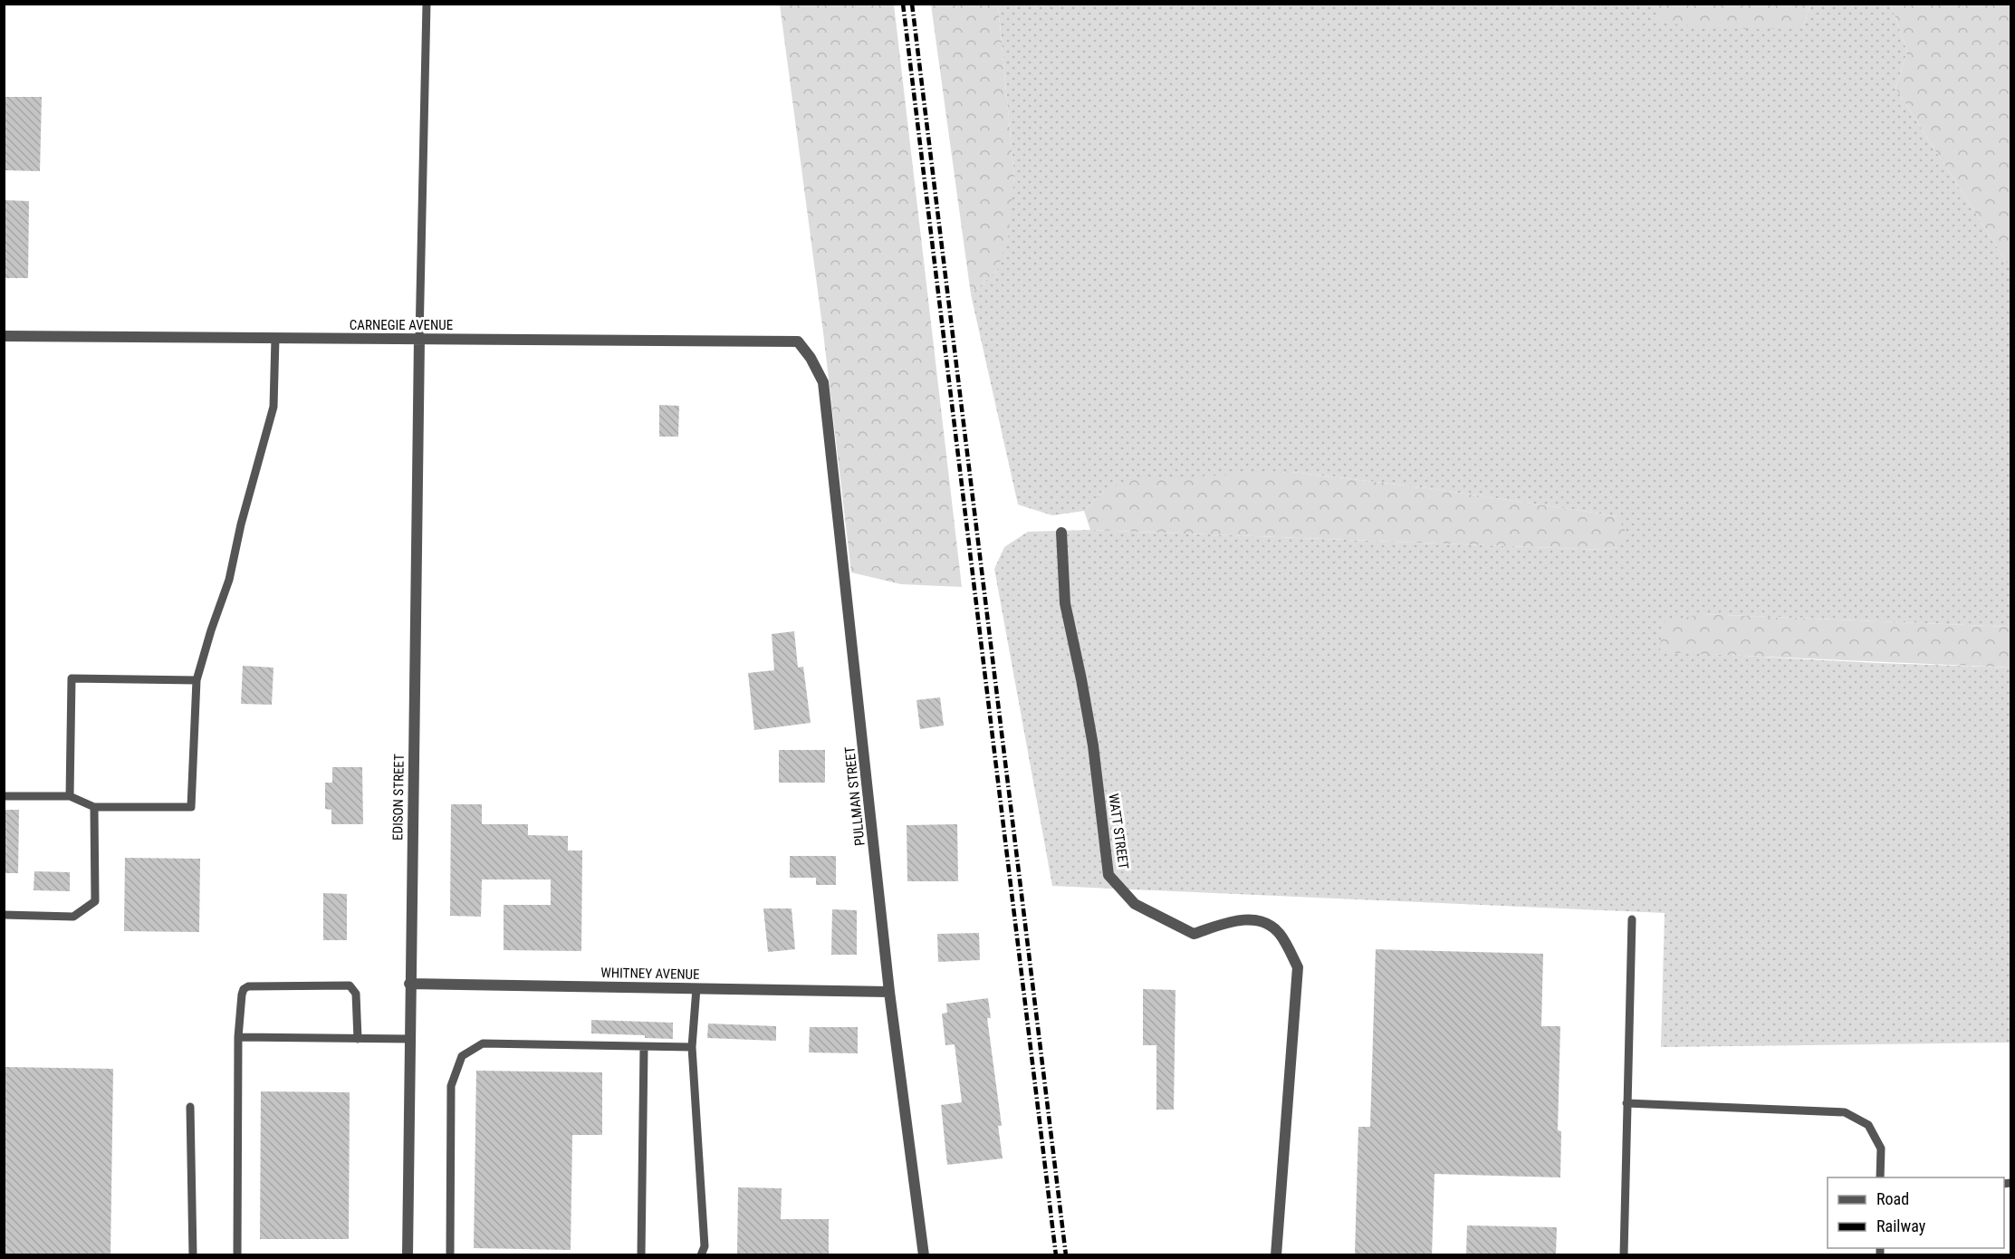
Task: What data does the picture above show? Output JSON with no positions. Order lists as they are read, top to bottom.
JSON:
{
  "streets": {
    "street": [
      "CARNEGIE AVENUE",
      "PULLMAN STREET",
      "EDISON STREET",
      "WATT STREET",
      "WHITNEY AVENUE"
    ]
  },
  "crossings": [
    ["CARNEGIE AVENUE", "PULLMAN STREET"],
    ["CARNEGIE AVENUE", "EDISON STREET"],
    ["PULLMAN STREET", "WHITNEY AVENUE"],
    ["EDISON STREET", "WHITNEY AVENUE"]
  ],
  "legend": ["Road", "Railway"]
}
